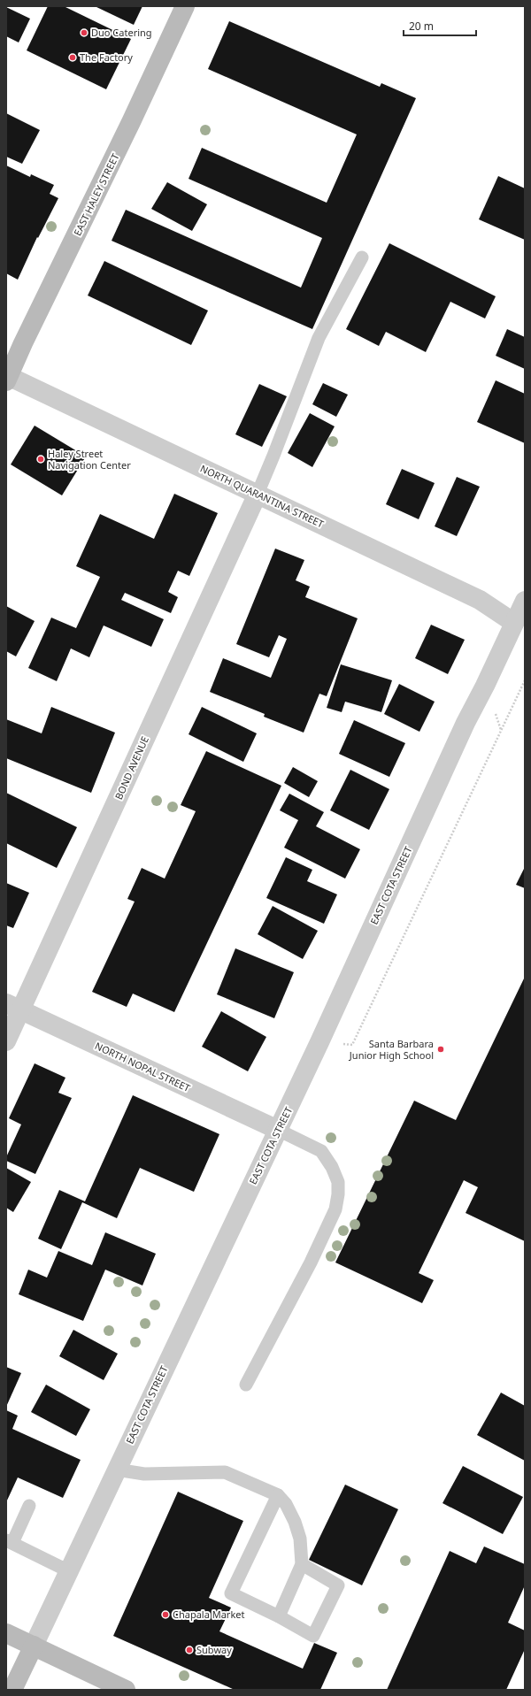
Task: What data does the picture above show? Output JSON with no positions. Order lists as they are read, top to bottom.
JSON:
{
  "streets": {
    "street": [
      "EAST HALEY STREET",
      "NORTH QUARANTINA STREET",
      "BOND AVENUE",
      "EAST COTA STREET",
      "NORTH NOPAL STREET"
    ]
  },
  "crossings": [
    ["EAST HALEY STREET", "NORTH QUARANTINA STREET"],
    ["NORTH QUARANTINA STREET", "BOND AVENUE"],
    ["NORTH QUARANTINA STREET", "EAST COTA STREET"],
    ["BOND AVENUE", "NORTH NOPAL STREET"],
    ["EAST COTA STREET", "NORTH NOPAL STREET"]
  ],
  "places": [
    "Duo Catering",
    "The Factory",
    "Haley Street Navigation Center",
    "Santa Barbara Junior High School",
    "Chapala Market",
    "Subway"
  ],
  "scale_bar": "20 m"
}
